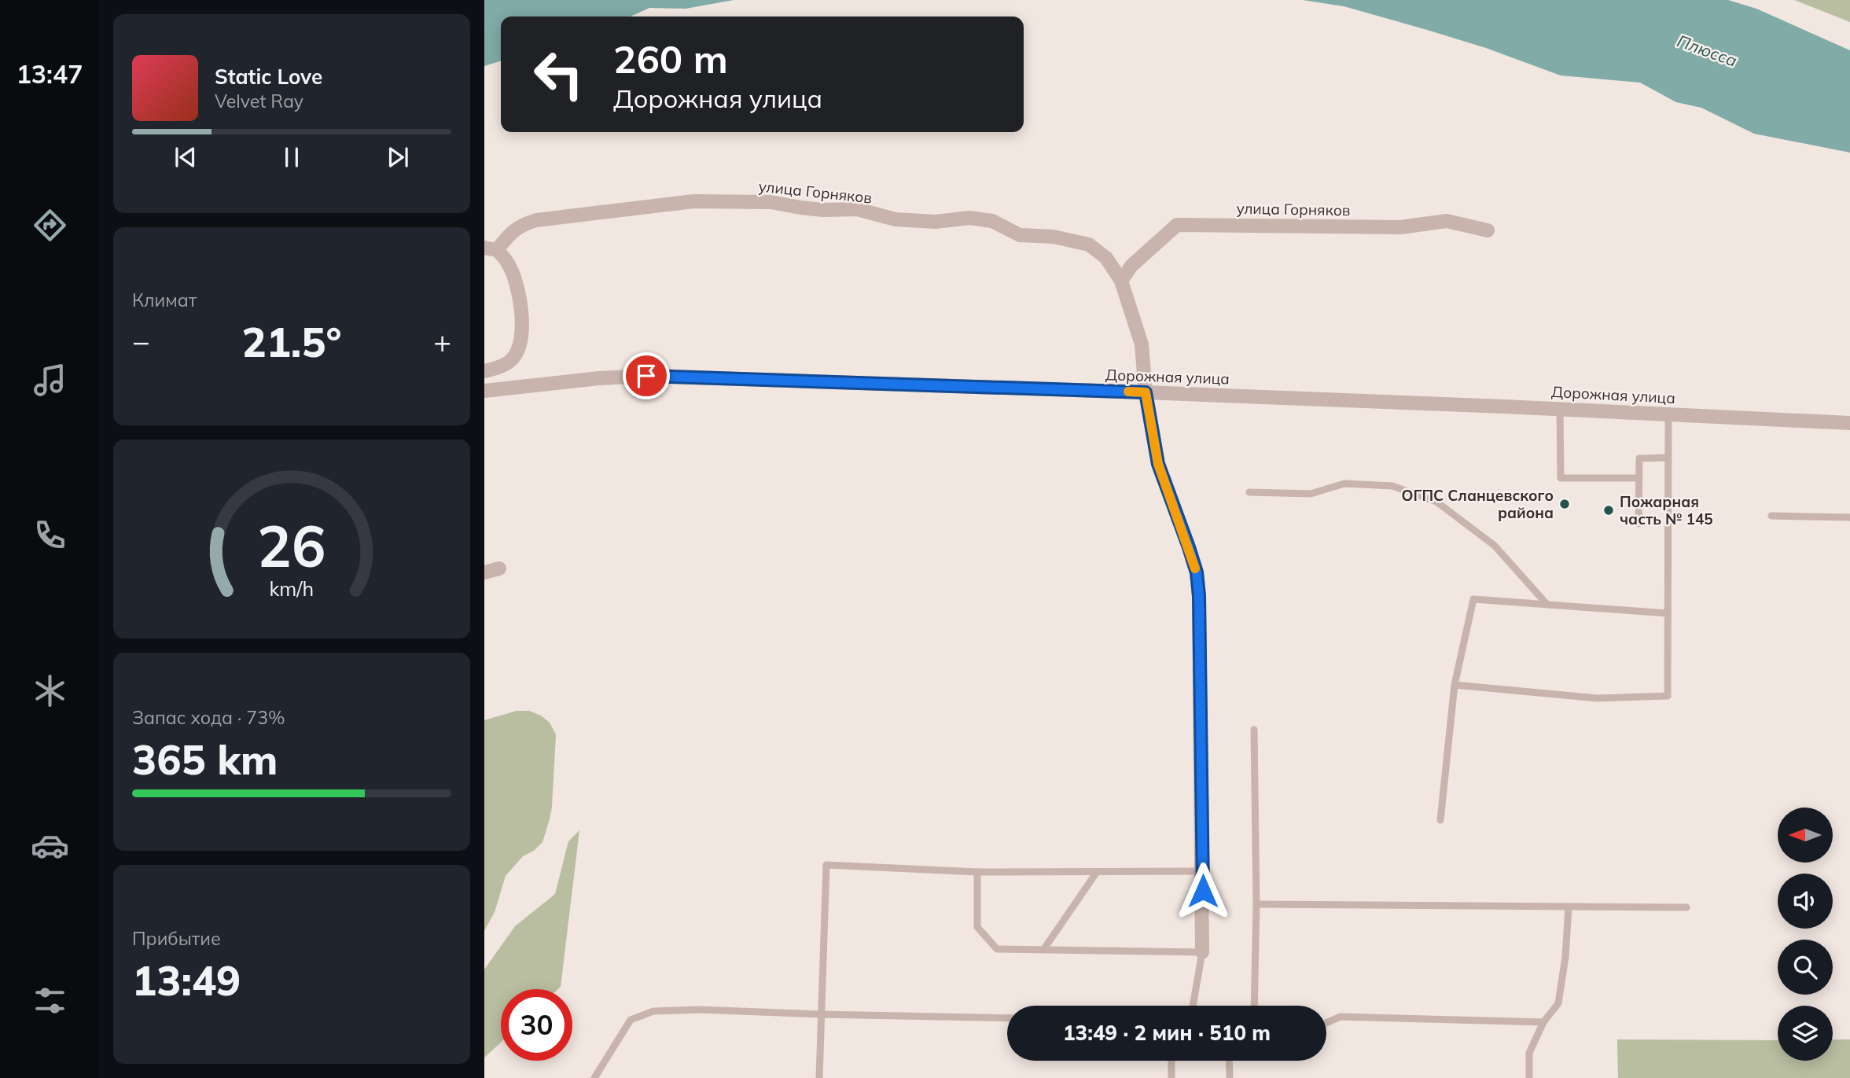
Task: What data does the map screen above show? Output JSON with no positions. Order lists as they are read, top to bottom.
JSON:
{
  "streets": {
    "street": ["улица Горняков", "Дорожная улица"]
  },
  "crossings": [
    ["улица Горняков", "Дорожная улица"]
  ],
  "water": ["Плюсса"],
  "places": ["ОГПС Сланцевского района", "Пожарная часть № 145"],
  "north": "left",
  "page": {
    "tabs": "13:47",
    "turn": ["260 m", "Дорожная улица"],
    "song": ["Static Love", "Velvet Ray"],
    "tile": [
      "Климат",
      ["Запас хода · 73%", "365 km"],
      ["Прибытие", "13:49"]
    ],
    "heat": ["−", "21.5°", "+"],
    "limit": "30",
    "trip": "13:49 · 2 мин · 510 m",
    "gauge": ["26", "km/h"]
  }
}
